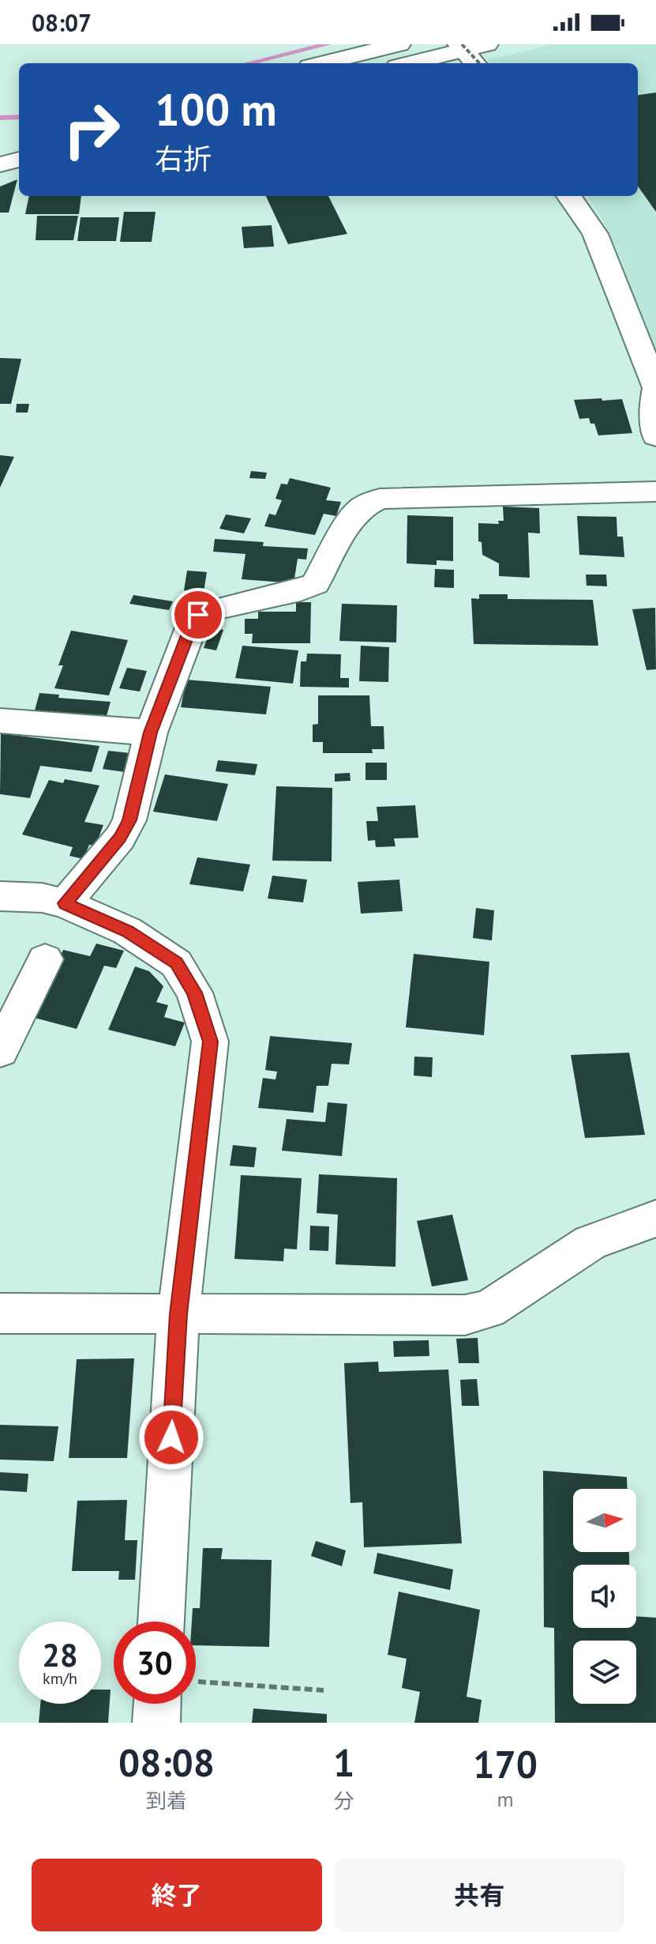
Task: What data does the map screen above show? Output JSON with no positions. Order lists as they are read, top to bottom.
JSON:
{
  "north": "right",
  "page": {
    "status": "08:07",
    "turn": ["100 m", "右折"],
    "speed": "28 km/h",
    "limit": "30",
    "eta": [
      "08:08",
      "到着",
      "1",
      "分",
      "170",
      "m"
    ],
    "buttons": ["終了", "共有"]
  }
}
